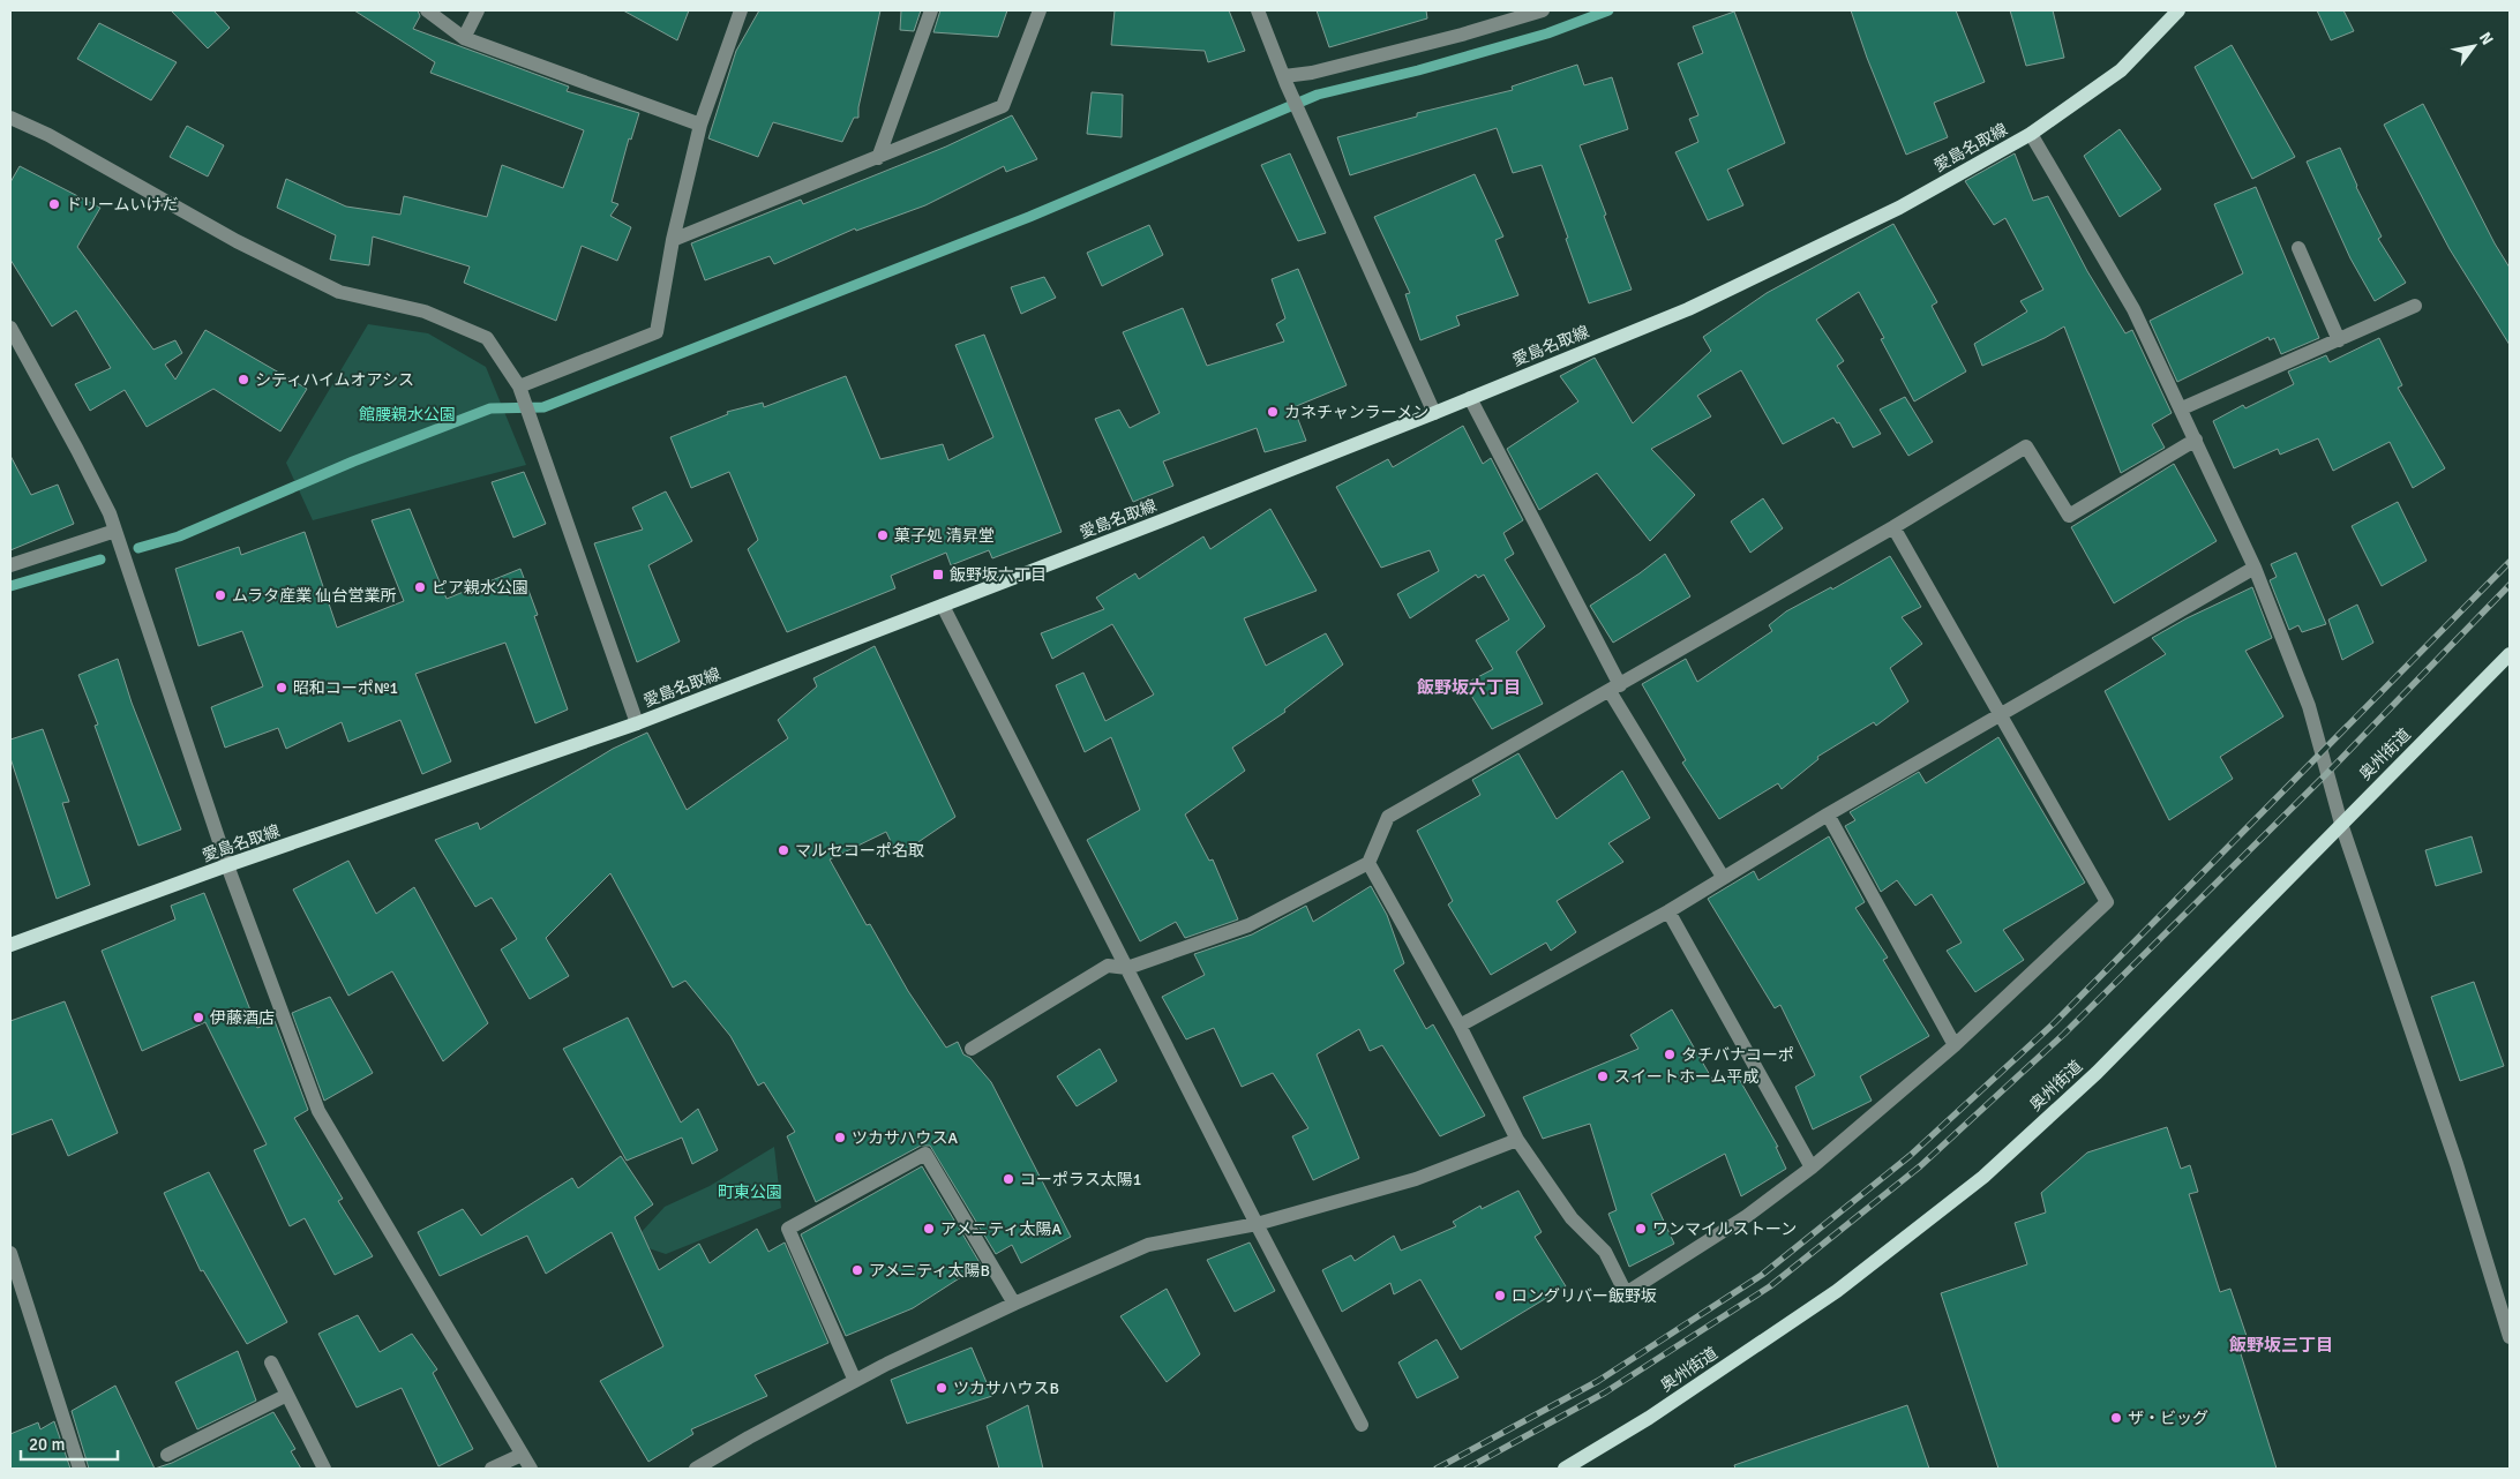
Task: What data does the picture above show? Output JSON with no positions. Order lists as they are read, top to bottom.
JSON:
{
  "streets": {
    "main road": ["愛島名取線", "奥州街道"]
  },
  "districts": ["飯野坂六丁目", "飯野坂三丁目"],
  "parks": ["館腰親水公園", "町東公園"],
  "places": {
    "other": [
      "ドリームいけだ",
      "シティハイムオアシス",
      "カネチャンラーメン",
      "菓子処 清昇堂",
      "ピア親水公園",
      "ムラタ産業 仙台営業所",
      "昭和コーポ№1",
      "マルセコーポ名取",
      "伊藤酒店",
      "タチバナコーポ",
      "スイートホーム平成",
      "ツカサハウスA",
      "コーポラス太陽1",
      "アメニティ太陽A",
      "ワンマイルストーン",
      "アメニティ太陽B",
      "ロングリバー飯野坂",
      "ツカサハウスB",
      "ザ・ビッグ"
    ],
    "transit": ["飯野坂六丁目"]
  },
  "scale_bar": "20 m",
  "north": "top right"
}
